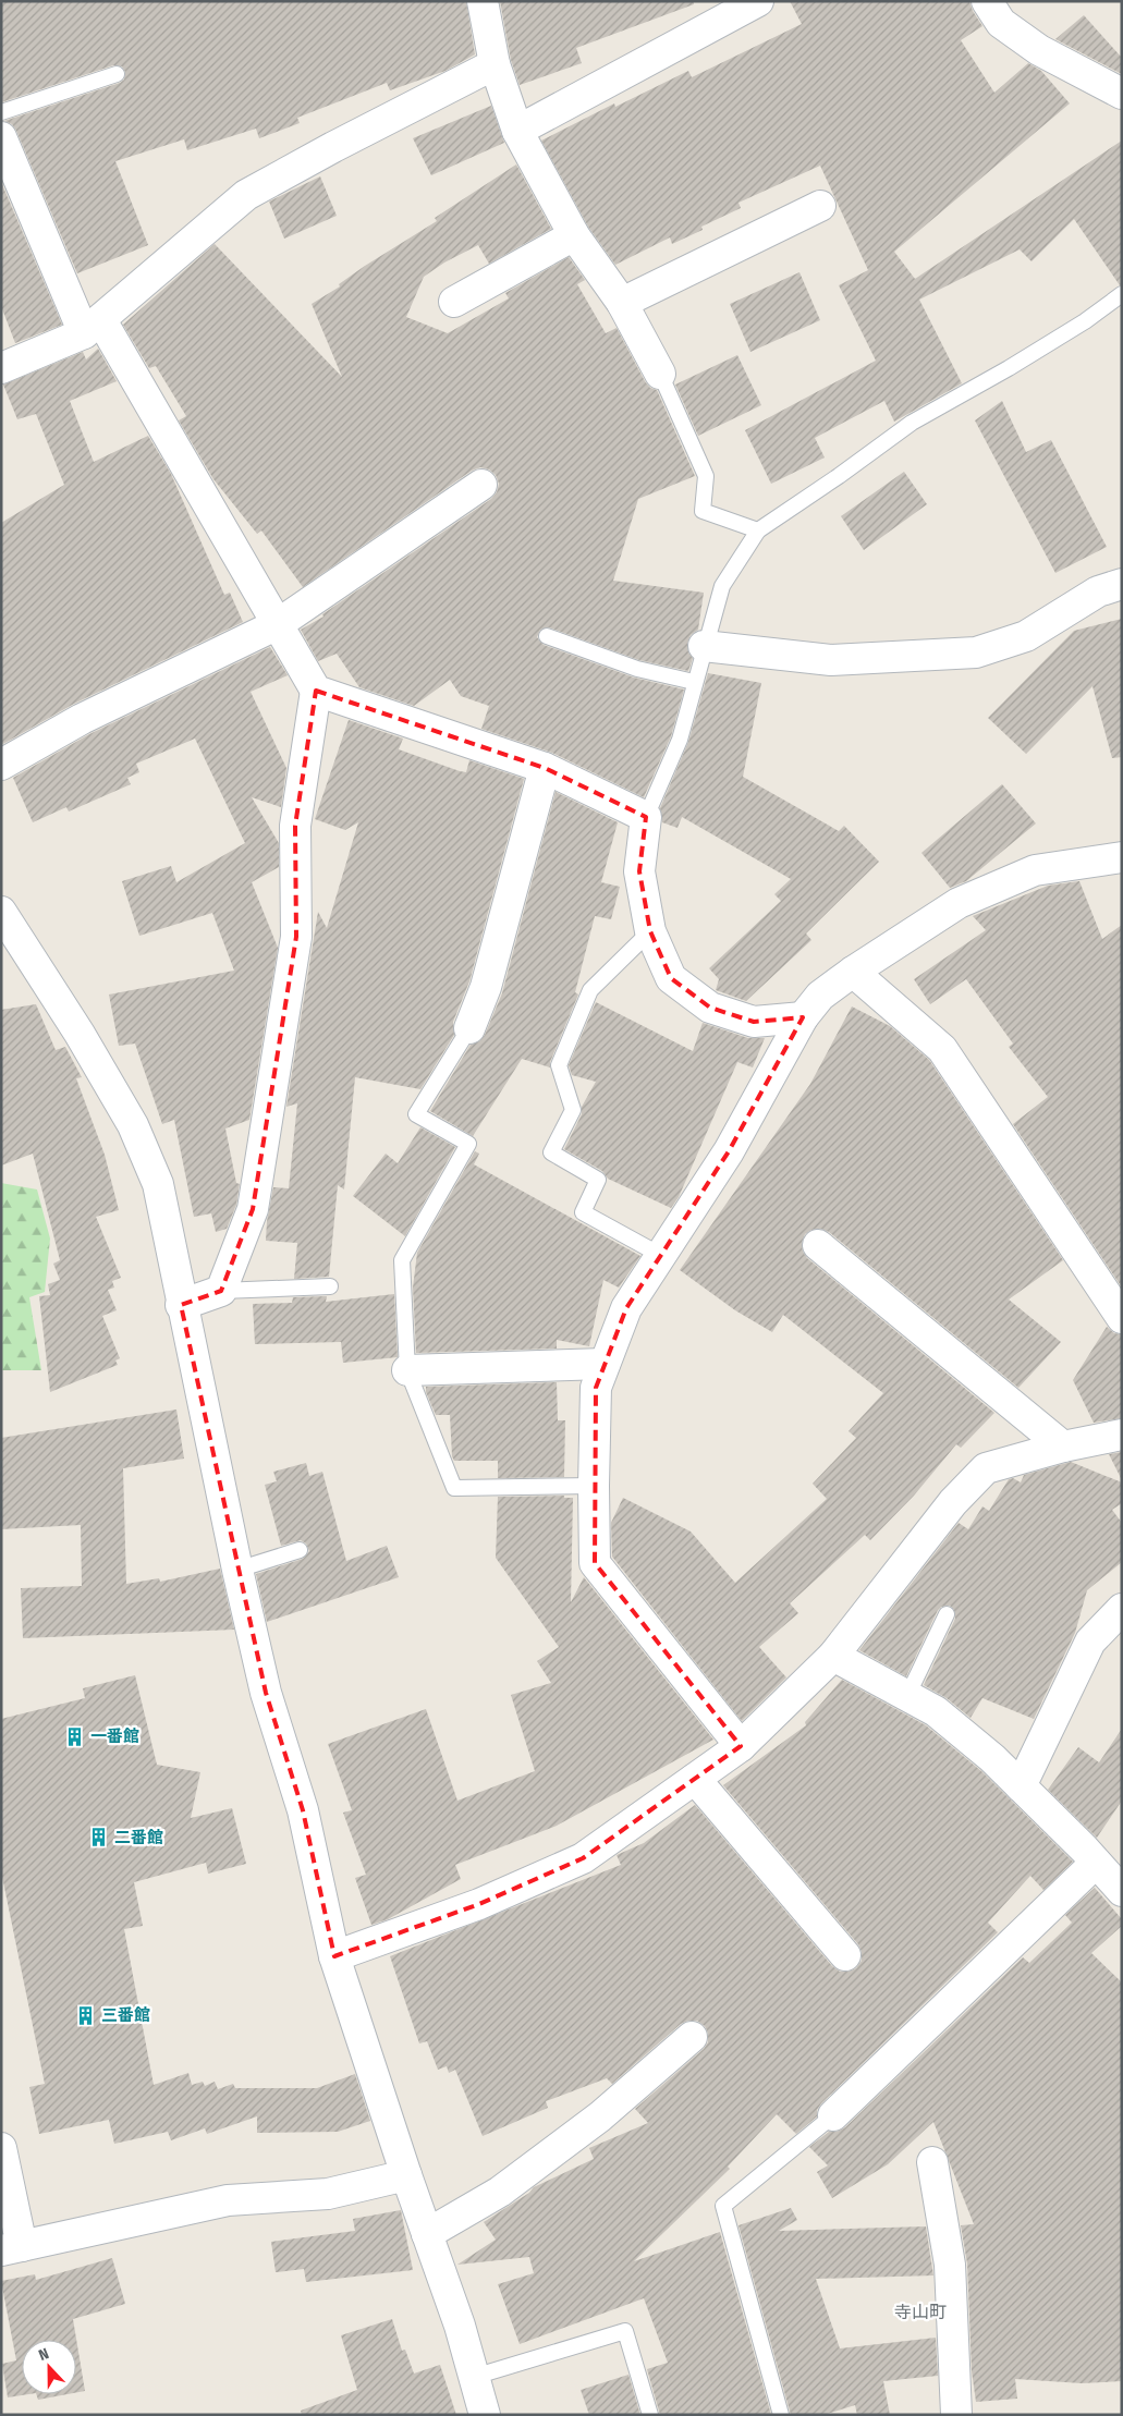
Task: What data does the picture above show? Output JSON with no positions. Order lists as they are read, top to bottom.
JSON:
{
  "districts": ["寺山町"],
  "places": {
    "building": ["一番館", "二番館", "三番館"]
  },
  "north": "top"
}
